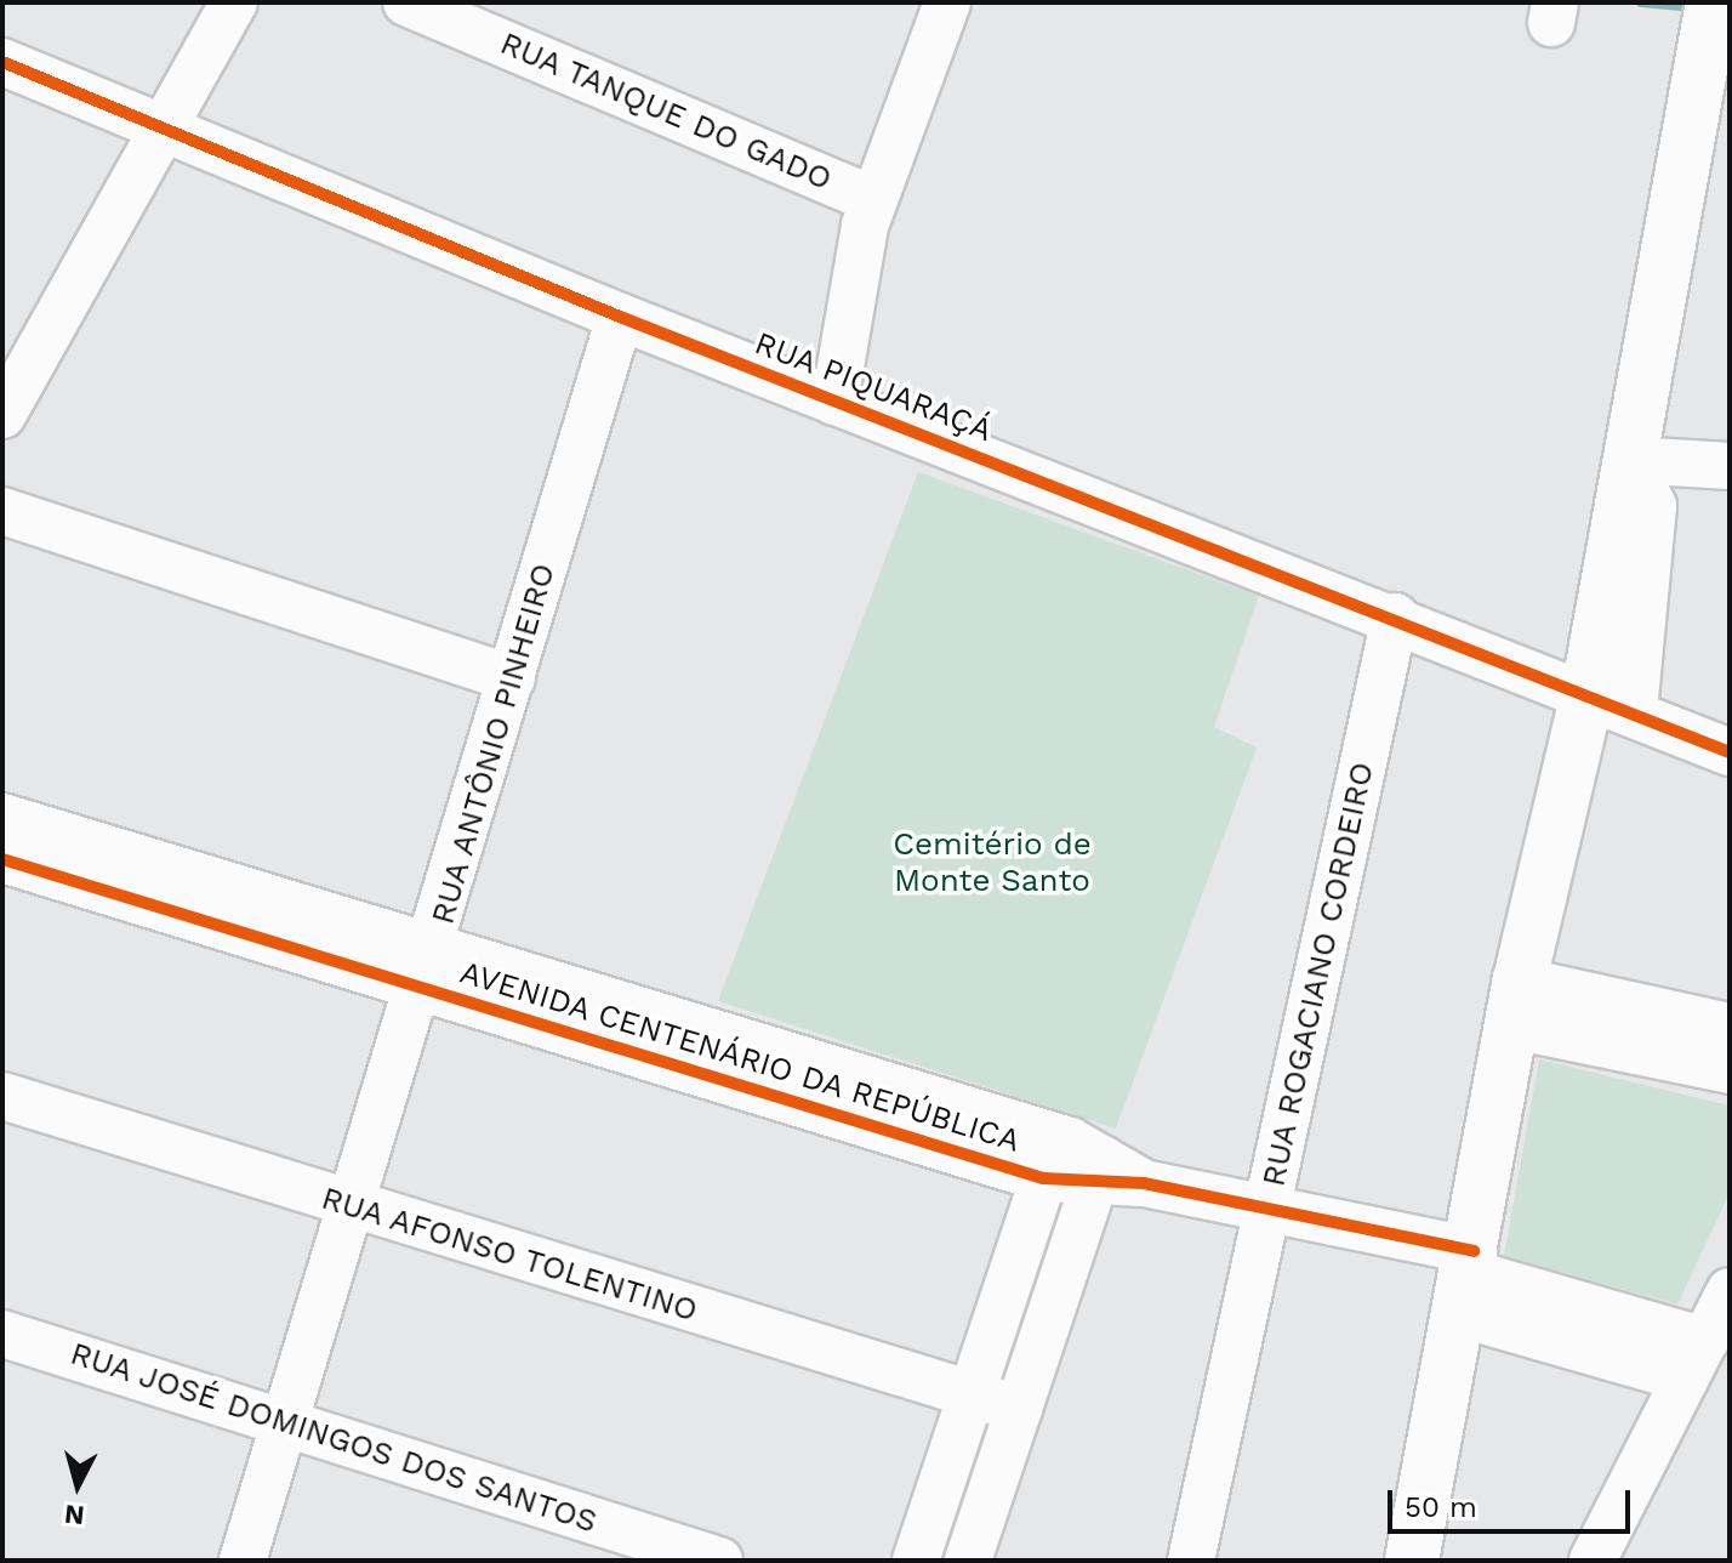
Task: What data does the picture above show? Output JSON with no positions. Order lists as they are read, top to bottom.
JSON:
{
  "streets": {
    "street": [
      "RUA TANQUE DO GADO",
      "RUA PIQUARAÇÁ",
      "RUA ANTÔNIO PINHEIRO",
      "RUA ROGACIANO CORDEIRO",
      "AVENIDA CENTENÁRIO DA REPÚBLICA",
      "RUA AFONSO TOLENTINO",
      "RUA JOSÉ DOMINGOS DOS SANTOS"
    ]
  },
  "crossings": [
    ["RUA PIQUARAÇÁ", "RUA ANTÔNIO PINHEIRO"],
    ["RUA PIQUARAÇÁ", "RUA ROGACIANO CORDEIRO"],
    ["RUA ANTÔNIO PINHEIRO", "AVENIDA CENTENÁRIO DA REPÚBLICA"],
    ["RUA ANTÔNIO PINHEIRO", "RUA AFONSO TOLENTINO"],
    ["RUA ANTÔNIO PINHEIRO", "RUA JOSÉ DOMINGOS DOS SANTOS"],
    ["RUA ROGACIANO CORDEIRO", "AVENIDA CENTENÁRIO DA REPÚBLICA"]
  ],
  "parks": ["Cemitério de Monte Santo"],
  "scale_bar": "50 m",
  "north": "bottom"
}
